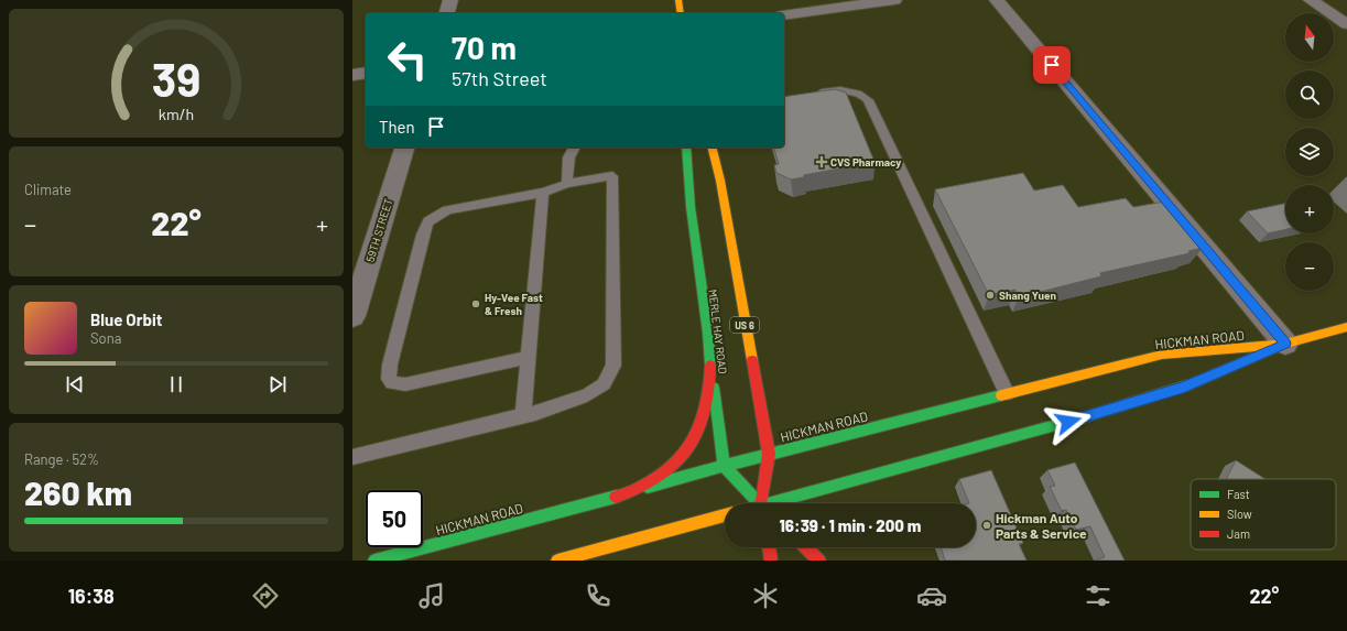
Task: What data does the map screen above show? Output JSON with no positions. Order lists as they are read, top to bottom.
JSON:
{
  "streets": {
    "main road": ["US 6", "MERLE HAY ROAD", "HICKMAN ROAD"],
    "street": ["59TH STREET"]
  },
  "crossings": [
    ["US 6", "HICKMAN ROAD"],
    ["MERLE HAY ROAD", "HICKMAN ROAD"]
  ],
  "places": {
    "health": ["CVS Pharmacy"],
    "other": ["Shang Yuen", "Hy-Vee Fast & Fresh", "Hickman Auto Parts & Service"]
  },
  "legend": ["Fast", "Slow", "Jam"],
  "north": "top",
  "page": {
    "map_buttons": ["+", "−"],
    "turn": ["70 m", "57th Street"],
    "then": "Then",
    "tile": [
      "Climate",
      ["Range · 52%", "260 km"]
    ],
    "heat": ["−", "22°", "+"],
    "song": ["Blue Orbit", "Sona"],
    "limit": "50",
    "trip": "16:39 · 1 min · 200 m",
    "tabs": ["16:38", "22°"],
    "gauge": ["39", "km/h"]
  }
}
